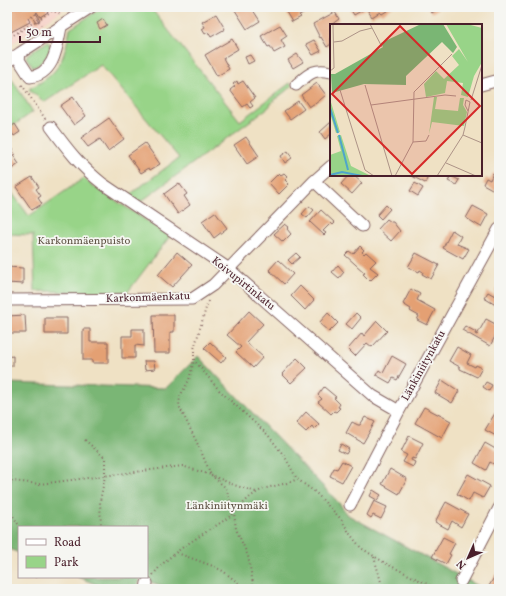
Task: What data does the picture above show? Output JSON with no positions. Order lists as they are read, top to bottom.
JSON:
{
  "streets": {
    "street": ["Koivupirtinkatu", "Karkonmäenkatu", "Länkiniitynkatu"]
  },
  "crossings": [
    ["Koivupirtinkatu", "Karkonmäenkatu"],
    ["Koivupirtinkatu", "Länkiniitynkatu"]
  ],
  "parks": ["Karkonmäenpuisto", "Länkiniitynmäki"],
  "legend": ["Road", "Park"],
  "scale_bar": "50 m",
  "north": "bottom left"
}
